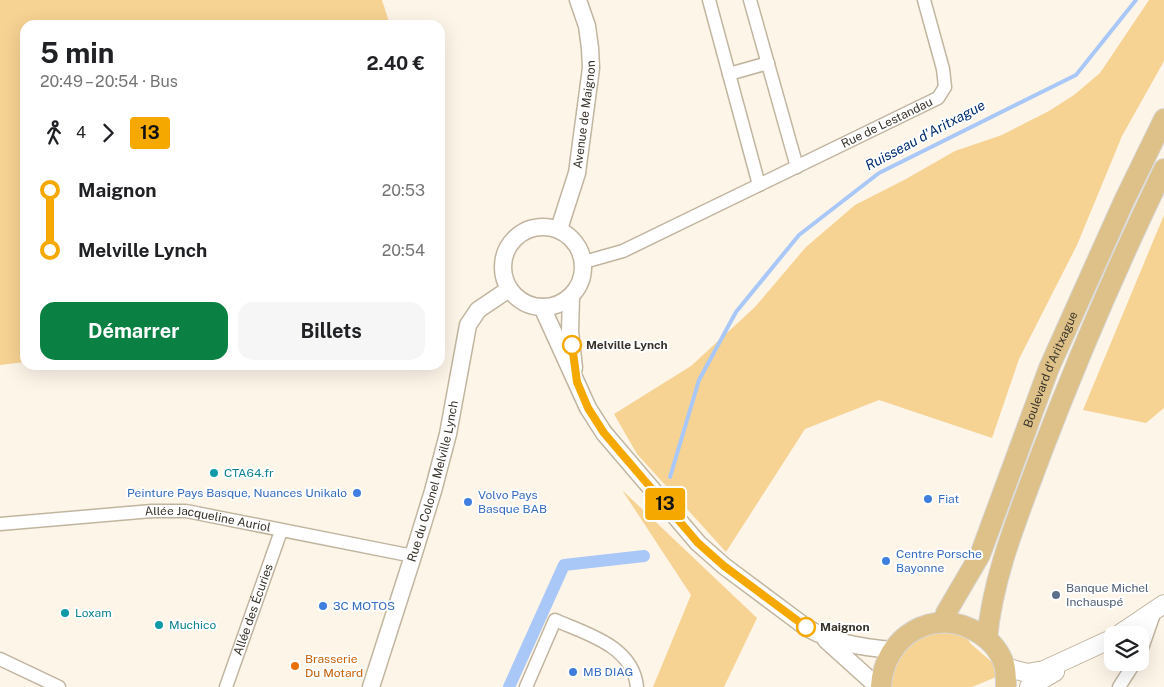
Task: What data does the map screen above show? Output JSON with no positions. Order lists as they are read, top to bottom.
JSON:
{
  "streets": {
    "main road": ["Boulevard d'Aritxague"],
    "street": [
      "Avenue de Maignon",
      "Rue de Lestandau",
      "Rue du Colonel Melville Lynch",
      "Allée Jacqueline Auriol",
      "Allée des Écuries"
    ]
  },
  "crossings": [
    ["Avenue de Maignon", "Rue de Lestandau"],
    ["Avenue de Maignon", "Rue du Colonel Melville Lynch"],
    ["Rue de Lestandau", "Rue du Colonel Melville Lynch"],
    ["Rue du Colonel Melville Lynch", "Allée Jacqueline Auriol"],
    ["Allée Jacqueline Auriol", "Allée des Écuries"]
  ],
  "water": ["Ruisseau d'Aritxague"],
  "places": [
    "Melville Lynch",
    "CTA64.fr",
    "Peinture Pays Basque, Nuances Unikalo",
    "Fiat",
    "Volvo Pays Basque BAB",
    "Centre Porsche Bayonne",
    "Banque Michel Inchauspé",
    "3C MOTOS",
    "Loxam",
    "Muchico",
    "Maignon",
    "Brasserie Du Motard",
    "MB DIAG"
  ],
  "lines": ["bus line 13"],
  "page": {
    "on_map": "13",
    "heading": ["5 min", "20:49 – 20:54 · Bus", "2.40 €"],
    "legs": ["4", "13"],
    "list": [
      {
        "name": "Maignon",
        "value": "20:53"
      },
      {
        "name": "Melville Lynch",
        "value": "20:54"
      }
    ],
    "buttons": ["Démarrer", "Billets"]
  }
}
